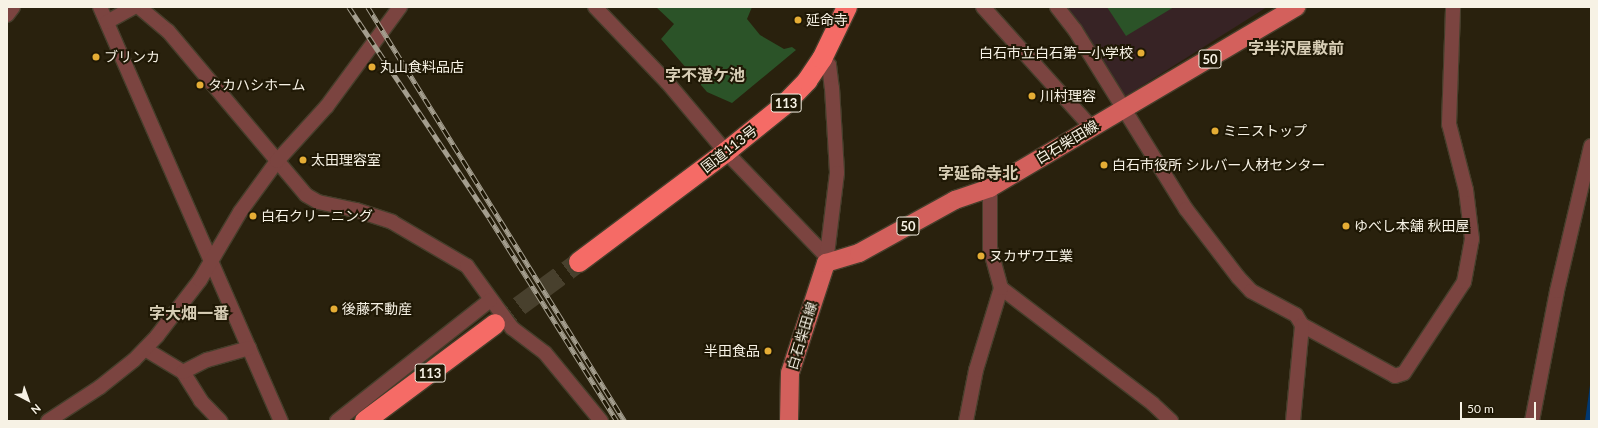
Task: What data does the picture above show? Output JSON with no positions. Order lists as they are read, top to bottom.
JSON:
{
  "streets": {
    "highway": ["113", "国道113号"],
    "main road": ["50", "白石柴田線"]
  },
  "districts": [
    "字半沢屋敷前",
    "字不澄ケ池",
    "字延命寺北",
    "字大畑一番"
  ],
  "places": [
    "延命寺",
    "白石市立白石第一小学校",
    "ブリンカ",
    "丸山食料品店",
    "タカハシホーム",
    "川村理容",
    "ミニストップ",
    "太田理容室",
    "白石市役所 シルバー人材センター",
    "白石クリーニング",
    "ゆべし本舗 秋田屋",
    "ヌカザワ工業",
    "後藤不動産",
    "半田食品"
  ],
  "scale_bar": "50 m",
  "north": "bottom right"
}
